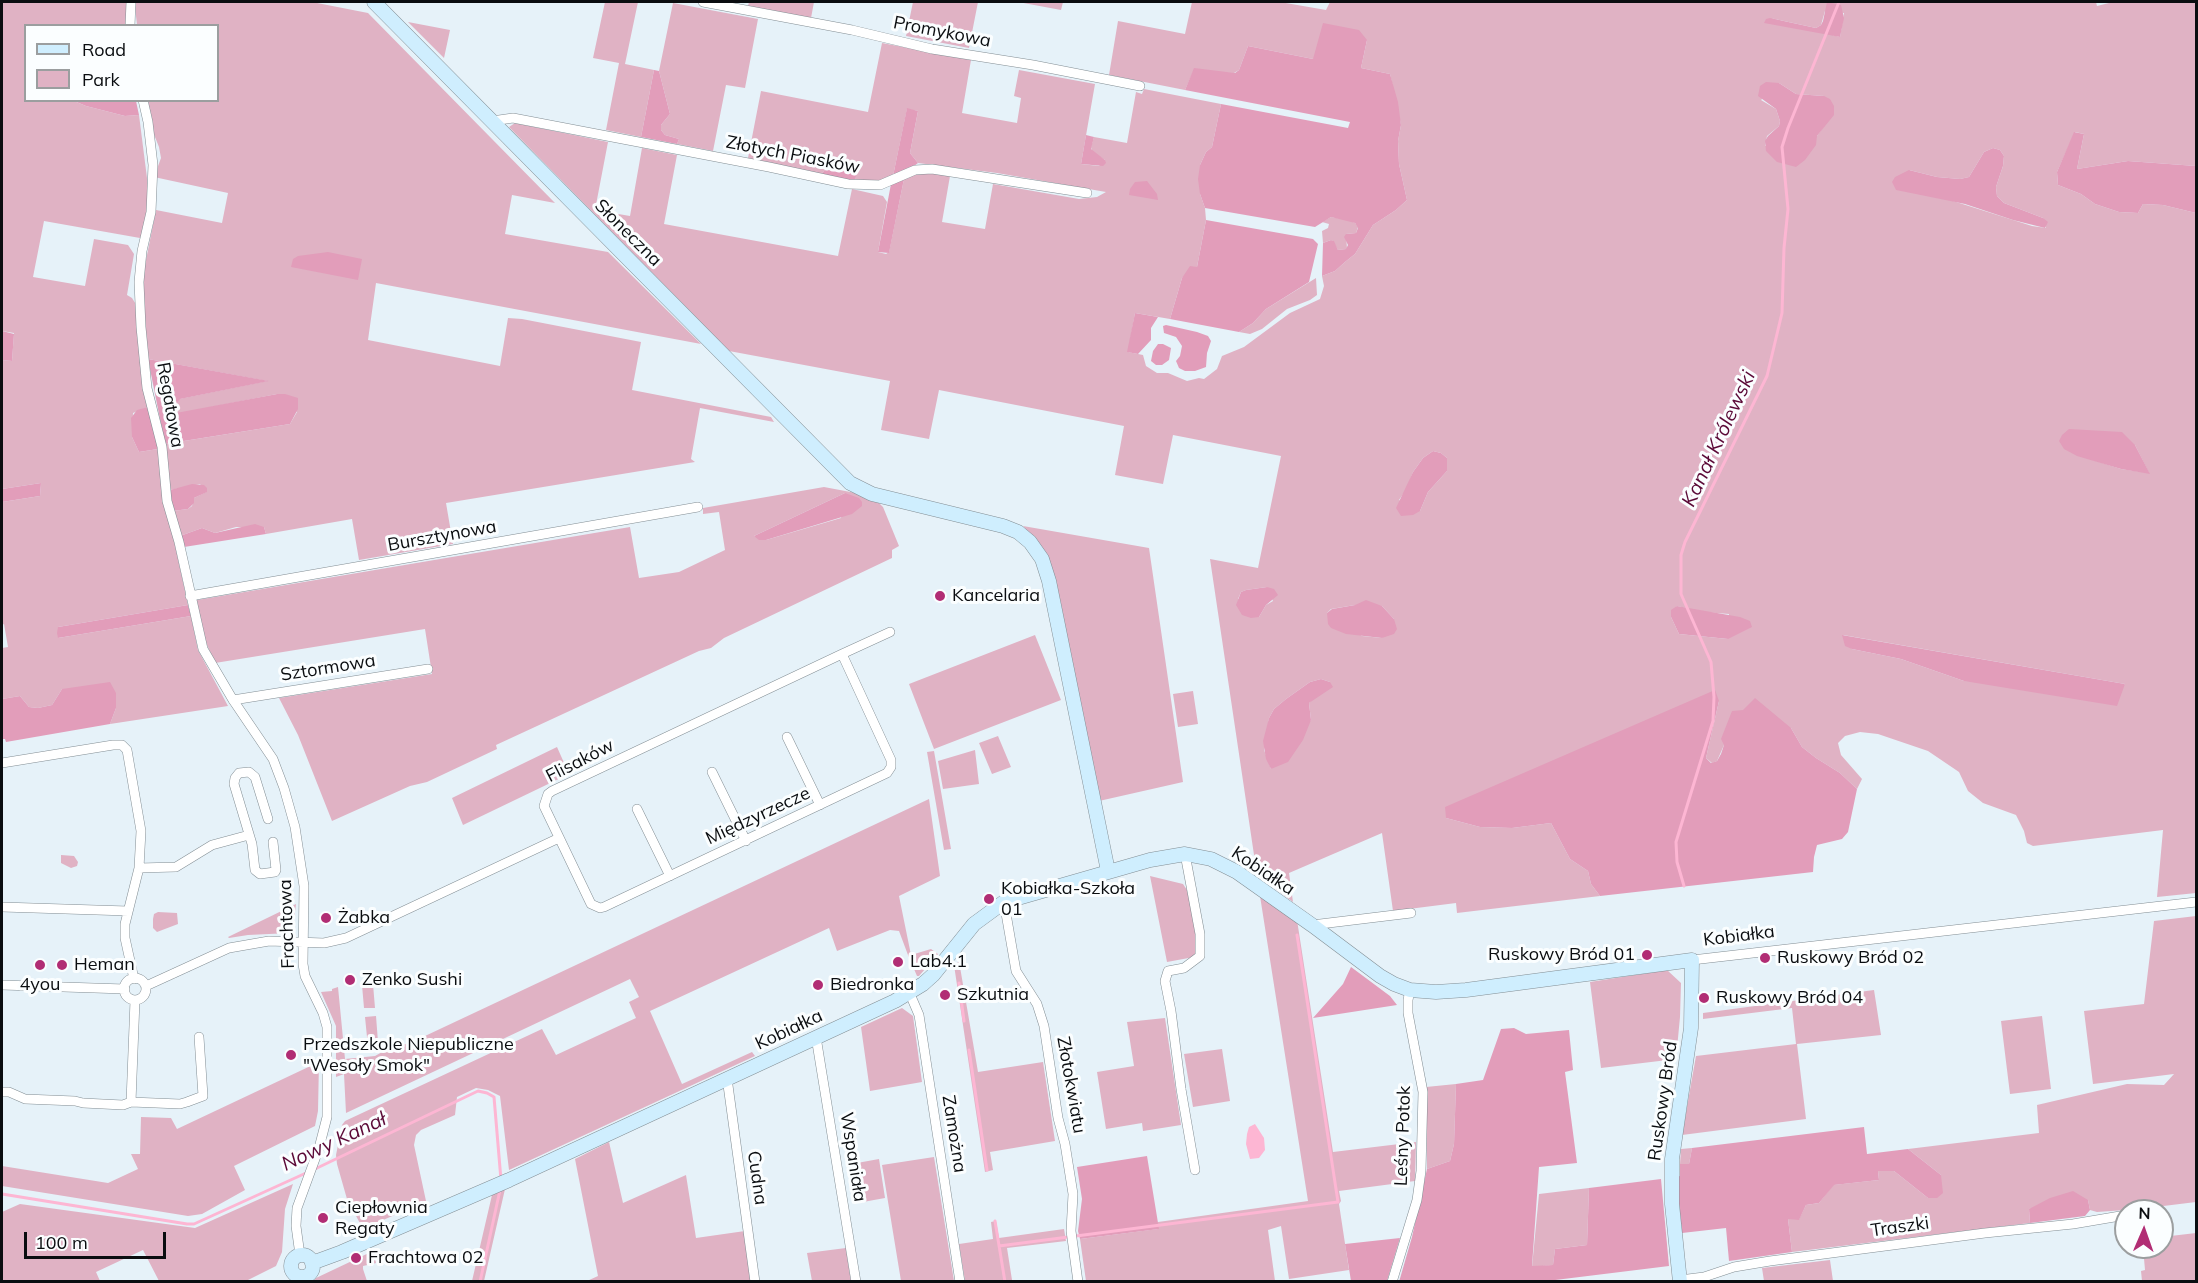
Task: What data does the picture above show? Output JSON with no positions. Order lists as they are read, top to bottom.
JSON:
{
  "streets": {
    "street": [
      "Promykowa",
      "Złotych Piasków",
      "Słoneczna",
      "Regatowa",
      "Bursztynowa",
      "Sztormowa",
      "Flisaków",
      "Międzyrzecze",
      "Kobiałka",
      "Frachtowa",
      "Złotokwiatu",
      "Ruskowy Bród",
      "Zamożna",
      "Leśny Potok",
      "Wspaniała",
      "Cudna",
      "Traszki"
    ]
  },
  "crossings": [
    ["Złotych Piasków", "Słoneczna"],
    ["Słoneczna", "Kobiałka"],
    ["Regatowa", "Bursztynowa"],
    ["Regatowa", "Sztormowa"],
    ["Regatowa", "Frachtowa"],
    ["Sztormowa", "Frachtowa"],
    ["Flisaków", "Międzyrzecze"],
    ["Kobiałka", "Frachtowa"],
    ["Kobiałka", "Złotokwiatu"],
    ["Kobiałka", "Ruskowy Bród"],
    ["Kobiałka", "Zamożna"],
    ["Kobiałka", "Leśny Potok"],
    ["Kobiałka", "Wspaniała"],
    ["Kobiałka", "Cudna"],
    ["Ruskowy Bród", "Traszki"]
  ],
  "water": ["Kanał Królewski", "Nowy Kanał"],
  "places": [
    "Kancelaria",
    "Kobiałka-Szkoła 01",
    "Żabka",
    "Ruskowy Bród 01",
    "Ruskowy Bród 02",
    "Lab4.1",
    "4you",
    "Heman",
    "Zenko Sushi",
    "Biedronka",
    "Szkutnia",
    "Ruskowy Bród 04",
    "Przedszkole Niepubliczne \"Wesoły Smok\"",
    "Ciepłownia Regaty",
    "Frachtowa 02"
  ],
  "legend": ["Road", "Park"],
  "scale_bar": "100 m",
  "north": "top"
}
